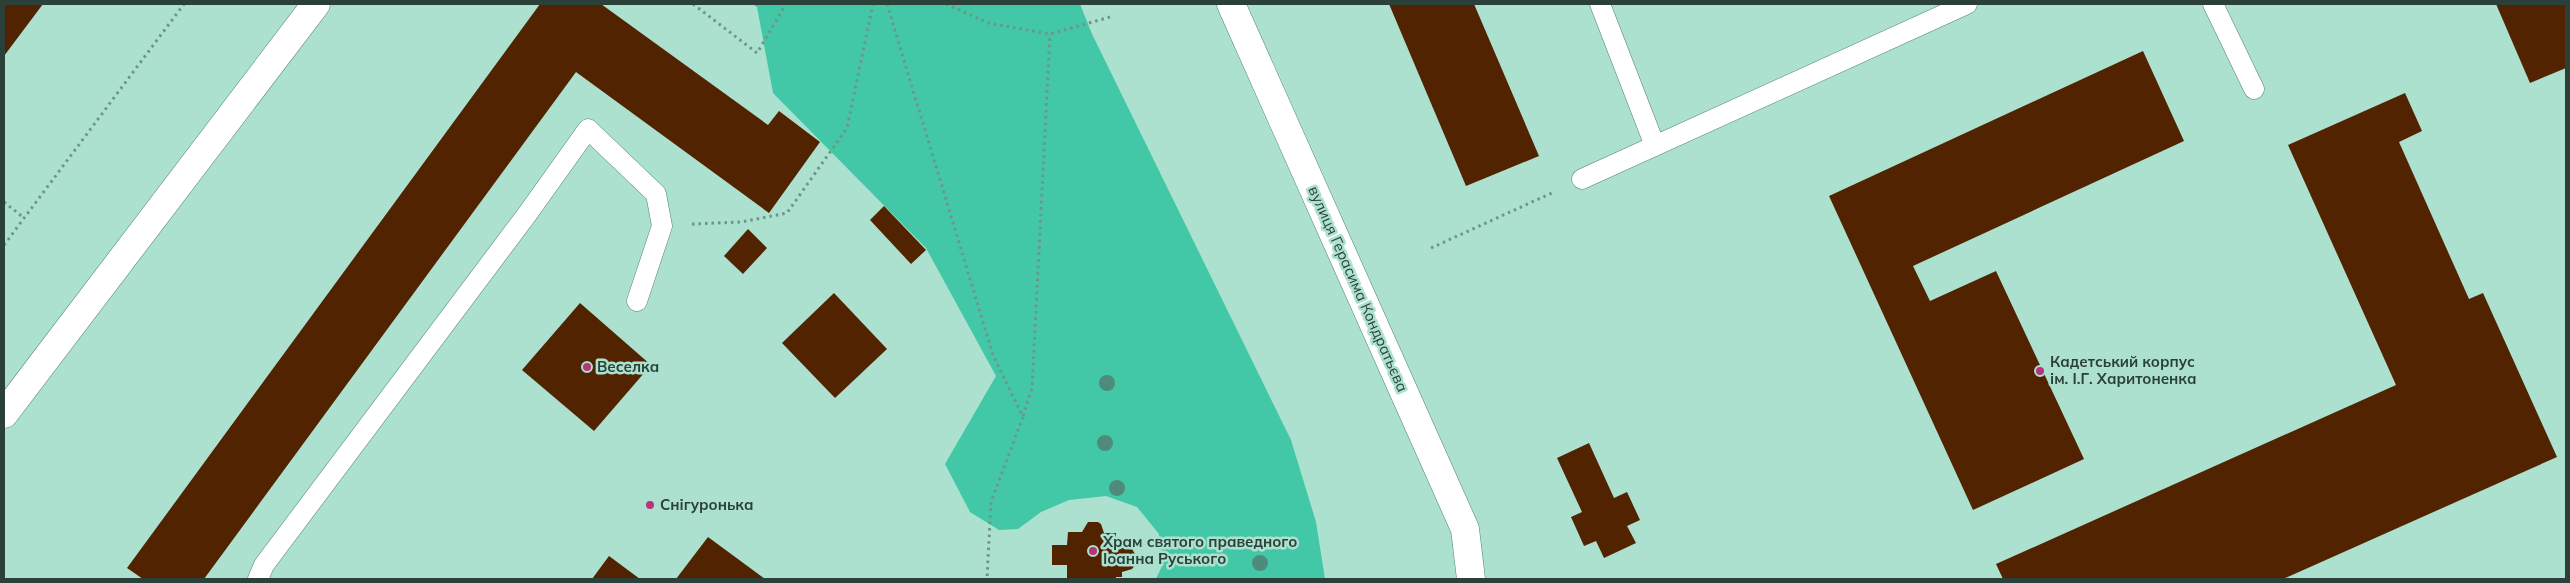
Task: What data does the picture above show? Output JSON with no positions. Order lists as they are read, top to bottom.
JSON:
{
  "streets": {
    "main road": ["вулиця Герасима Кондратьєва"]
  },
  "places": [
    "Веселка",
    "Кадетський корпус ім. І.Г. Харитоненка",
    "Снігуронька",
    "Храм святого праведного Іоанна Руського"
  ]
}
